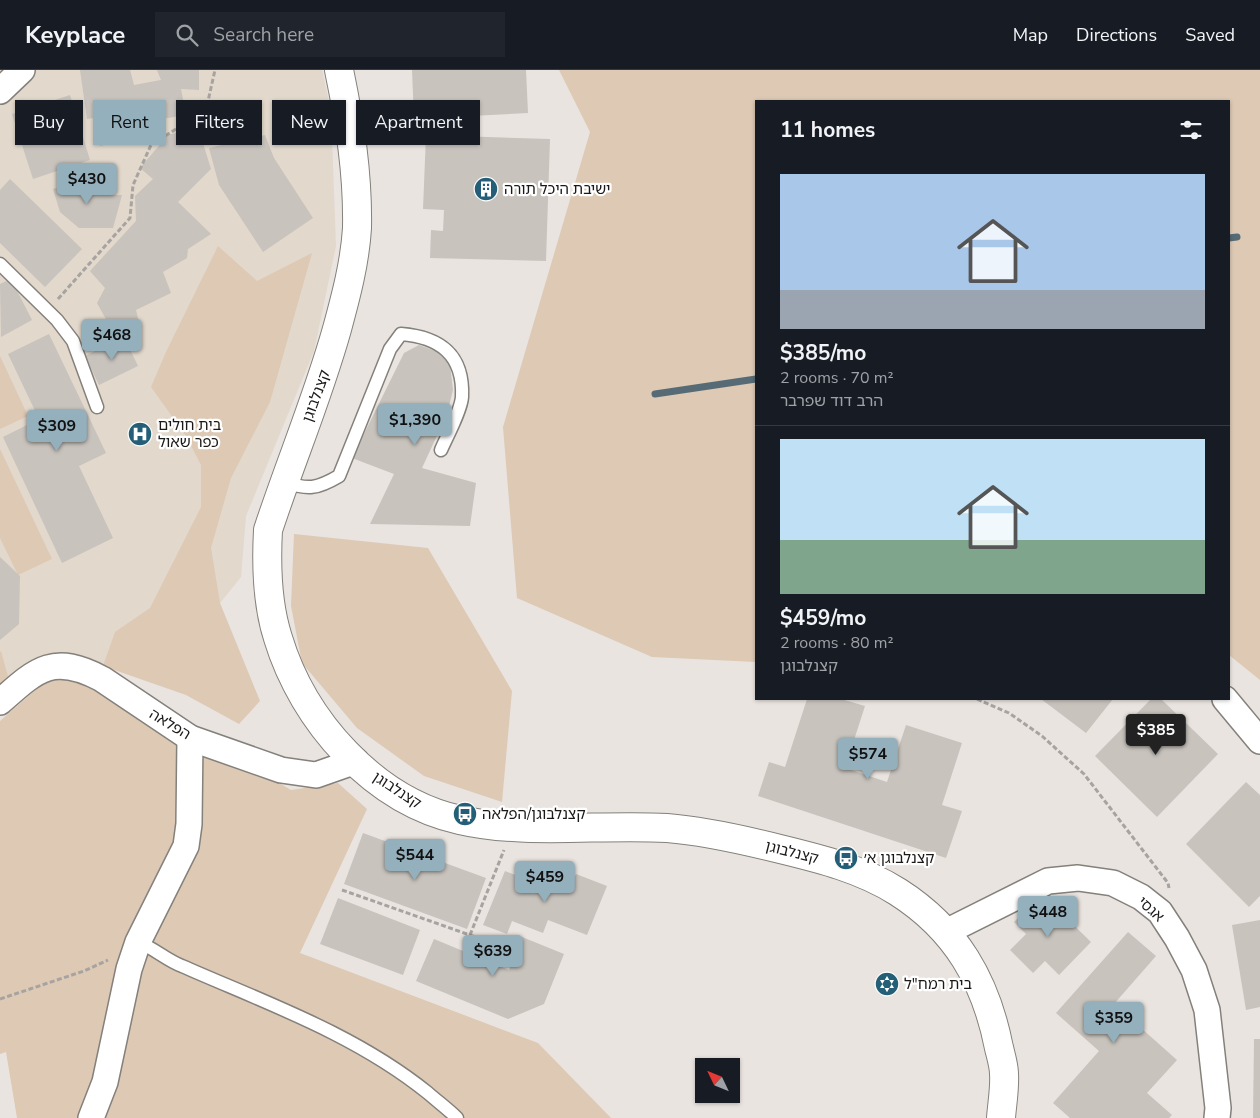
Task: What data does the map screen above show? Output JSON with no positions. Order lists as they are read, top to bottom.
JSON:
{
  "streets": {
    "street": ["קצנלבוגן", "הפלאה", "אגסי"]
  },
  "crossings": [
    ["קצנלבוגן", "הפלאה"],
    ["קצנלבוגן", "אגסי"]
  ],
  "places": {
    "building": ["ישיבת היכל תורה"],
    "hospital": ["בית חולים כפר שאול"],
    "bus stop": ["קצנלבוגן/הפלאה", "קצנלבוגן א׳"],
    "synagogue": ["בית רמח\"ל"]
  },
  "north": "top left",
  "page": {
    "header": "Keyplace",
    "search": "Search here",
    "nav": ["Map", "Directions", "Saved"],
    "chip": [
      "Buy",
      "Rent",
      "Filters",
      "New",
      "Apartment"
    ],
    "heading": "11 homes",
    "list": [
      {
        "name": "$385/mo",
        "note": "2 rooms · 70 m² · הרב דוד שפרבר"
      },
      {
        "name": "$459/mo",
        "note": "2 rooms · 80 m² · קצנלבוגן"
      }
    ],
    "price": [
      "$430",
      "$468",
      "$1,390",
      "$309",
      "$385",
      "$574",
      "$544",
      "$459",
      "$448",
      "$639",
      "$359"
    ]
  }
}
